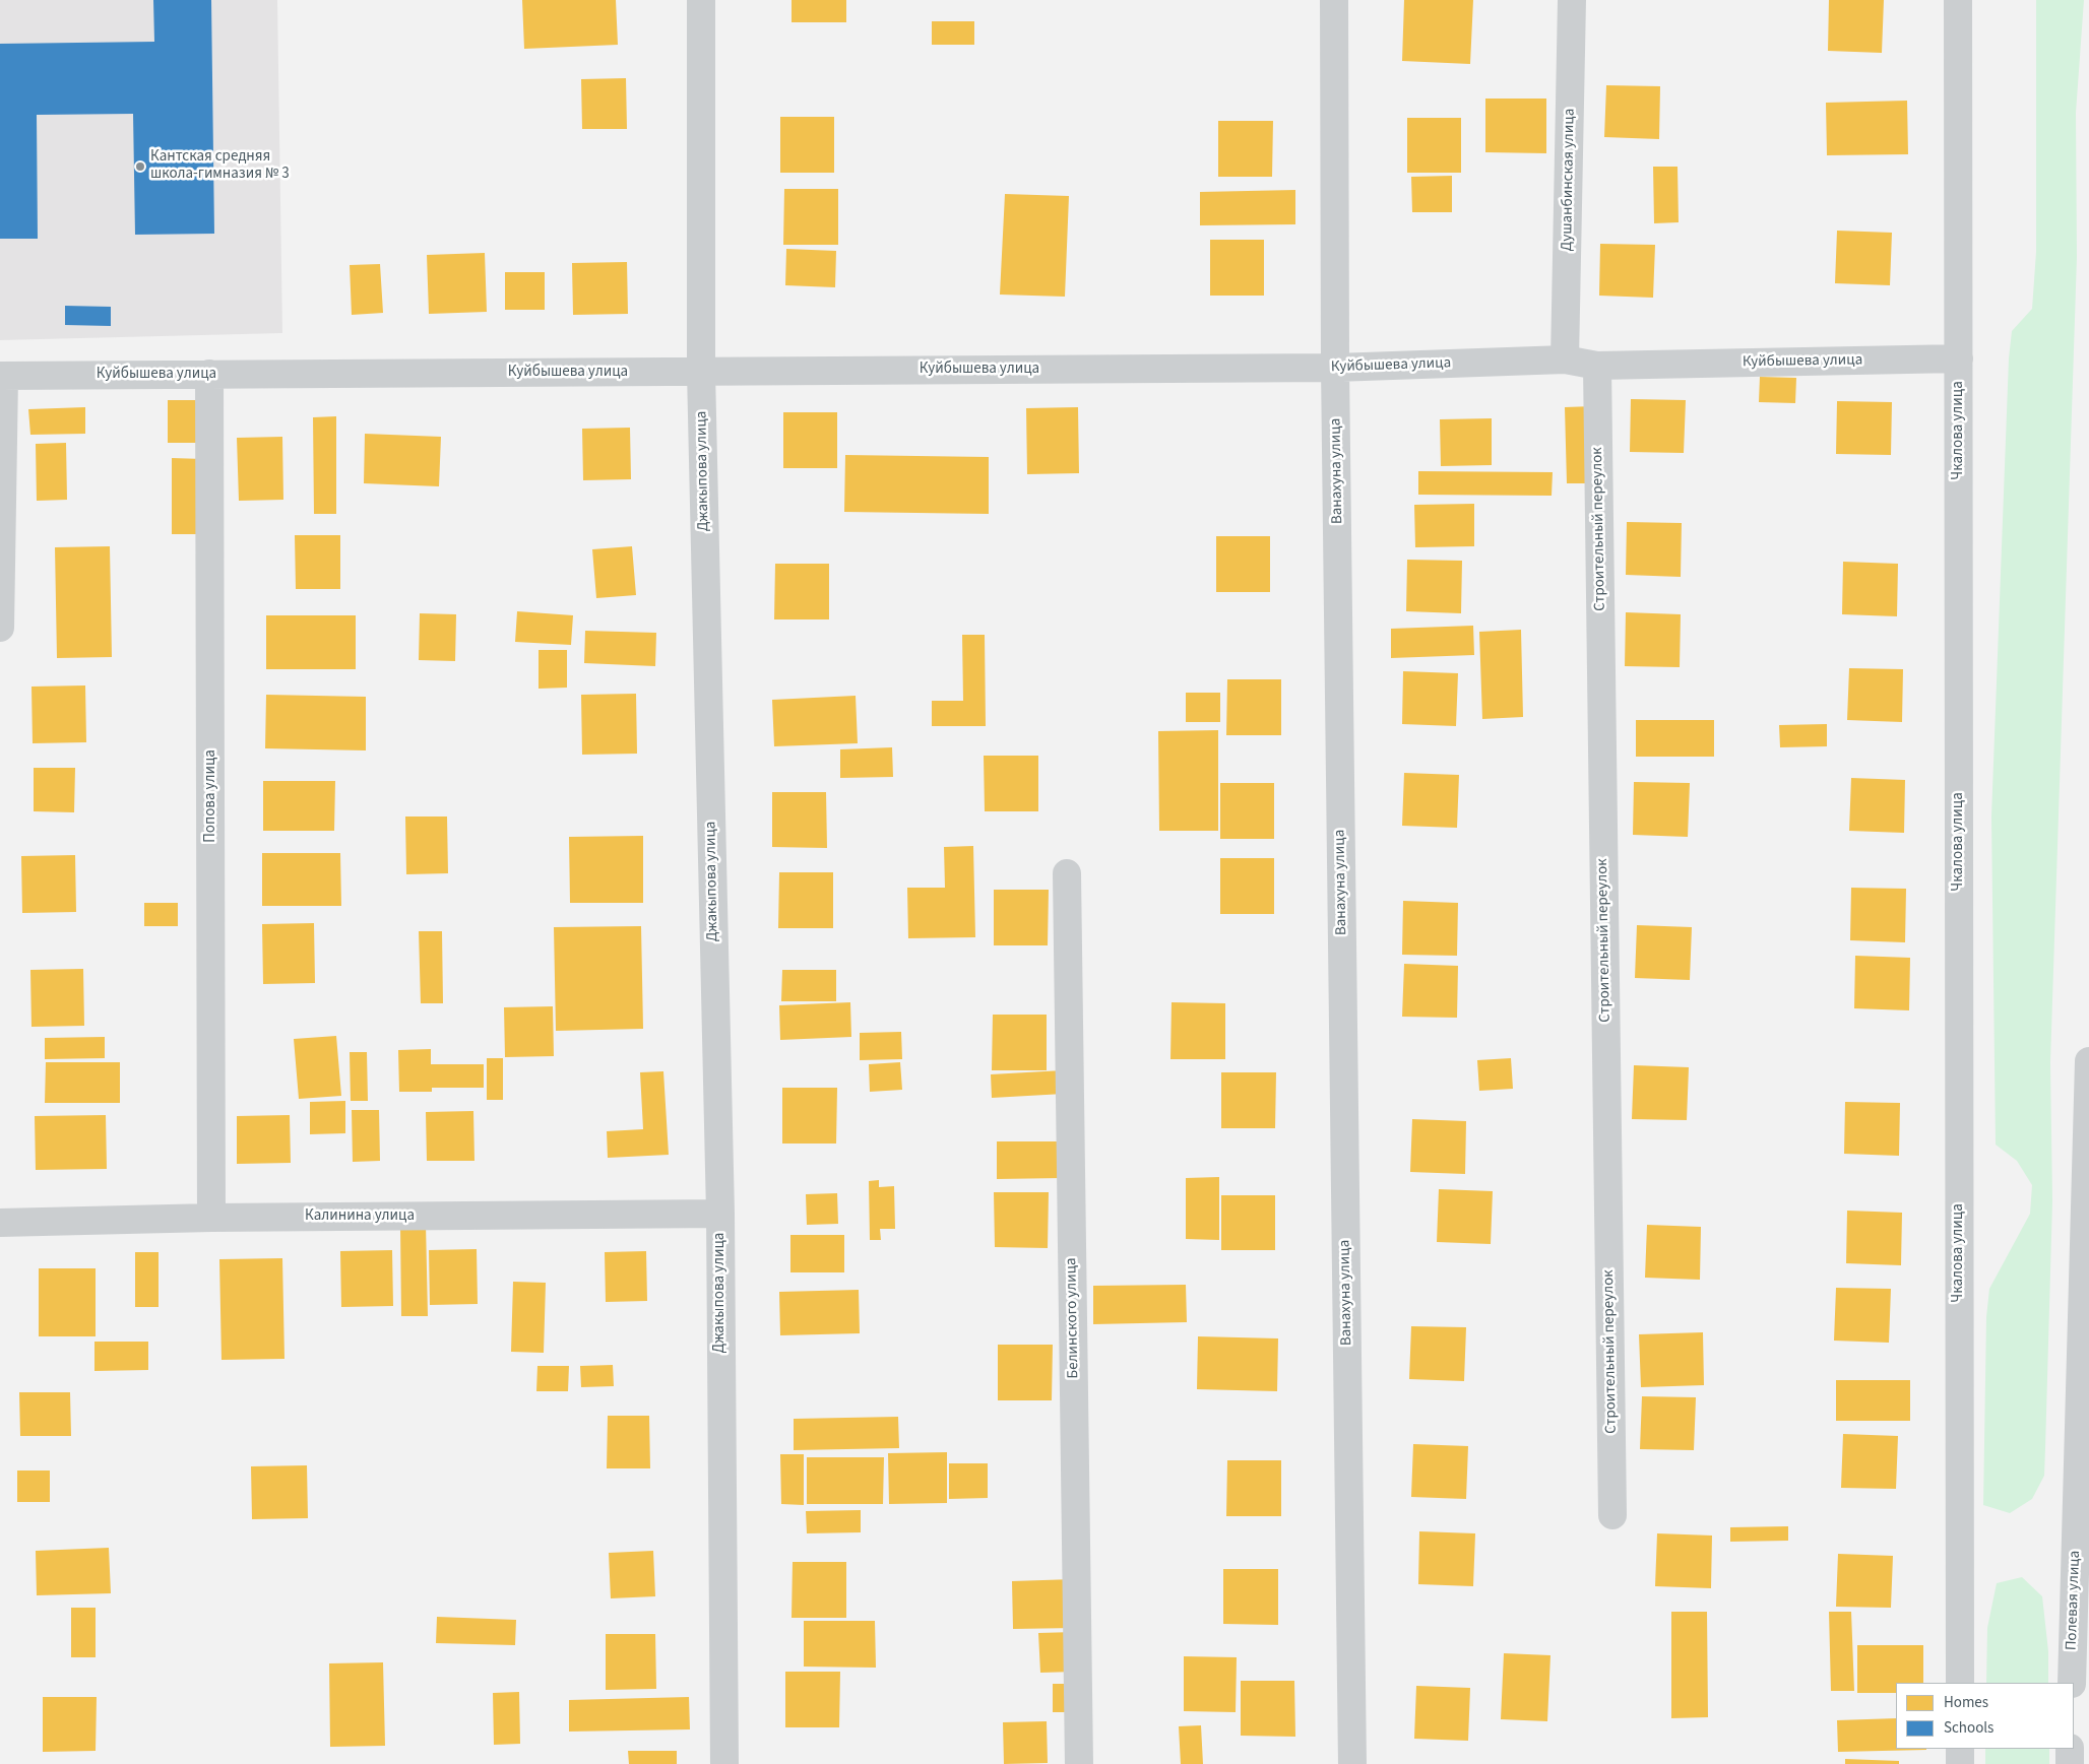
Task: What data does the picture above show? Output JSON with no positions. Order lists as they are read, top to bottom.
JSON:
{
  "streets": {
    "street": [
      "Душанбинская улица",
      "Куйбышева улица",
      "Чкалова улица",
      "Джакыпова улица",
      "Ванахуна улица",
      "Строительный переулок",
      "Попова улица",
      "Калинина улица",
      "Белинского улица",
      "Полевая улица"
    ]
  },
  "crossings": [
    ["Душанбинская улица", "Куйбышева улица"],
    ["Куйбышева улица", "Чкалова улица"],
    ["Куйбышева улица", "Джакыпова улица"],
    ["Куйбышева улица", "Ванахуна улица"],
    ["Куйбышева улица", "Строительный переулок"],
    ["Куйбышева улица", "Попова улица"],
    ["Джакыпова улица", "Калинина улица"],
    ["Попова улица", "Калинина улица"]
  ],
  "places": ["Кантская средняя школа-гимназия № 3"],
  "legend": ["Homes", "Schools"]
}
